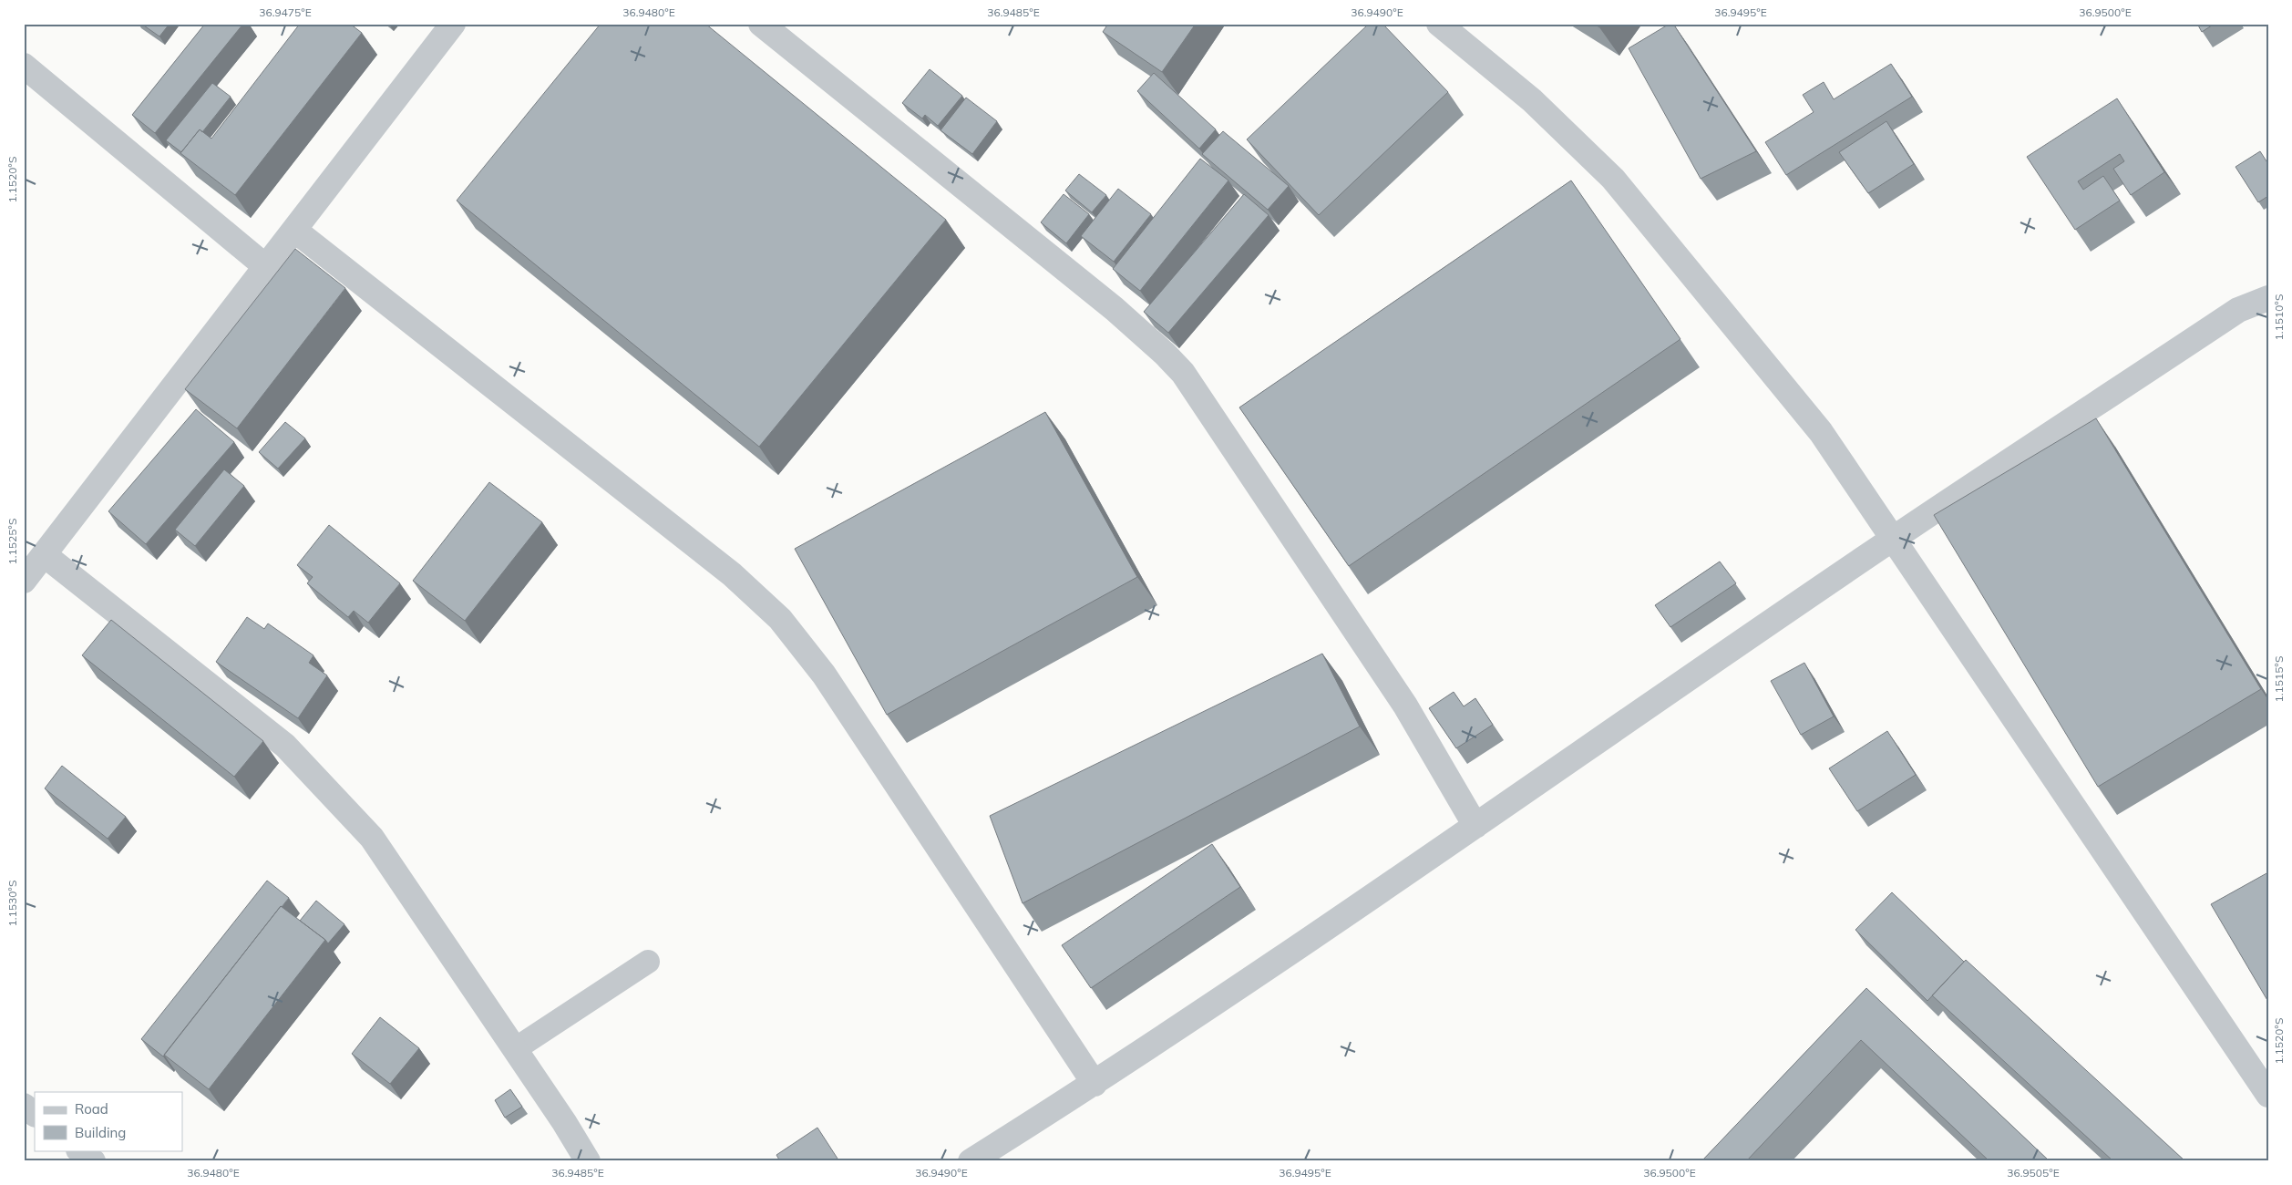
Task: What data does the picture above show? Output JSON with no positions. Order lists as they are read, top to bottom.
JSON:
{
  "legend": ["Road", "Building"],
  "coordinates": [
    "36.9475°E",
    "36.9480°E",
    "36.9485°E",
    "36.9490°E",
    "36.9495°E",
    "36.9500°E",
    "1.1520°S",
    "1.1510°S",
    "1.1525°S",
    "1.1515°S",
    "1.1530°S",
    "36.9505°E"
  ]
}
